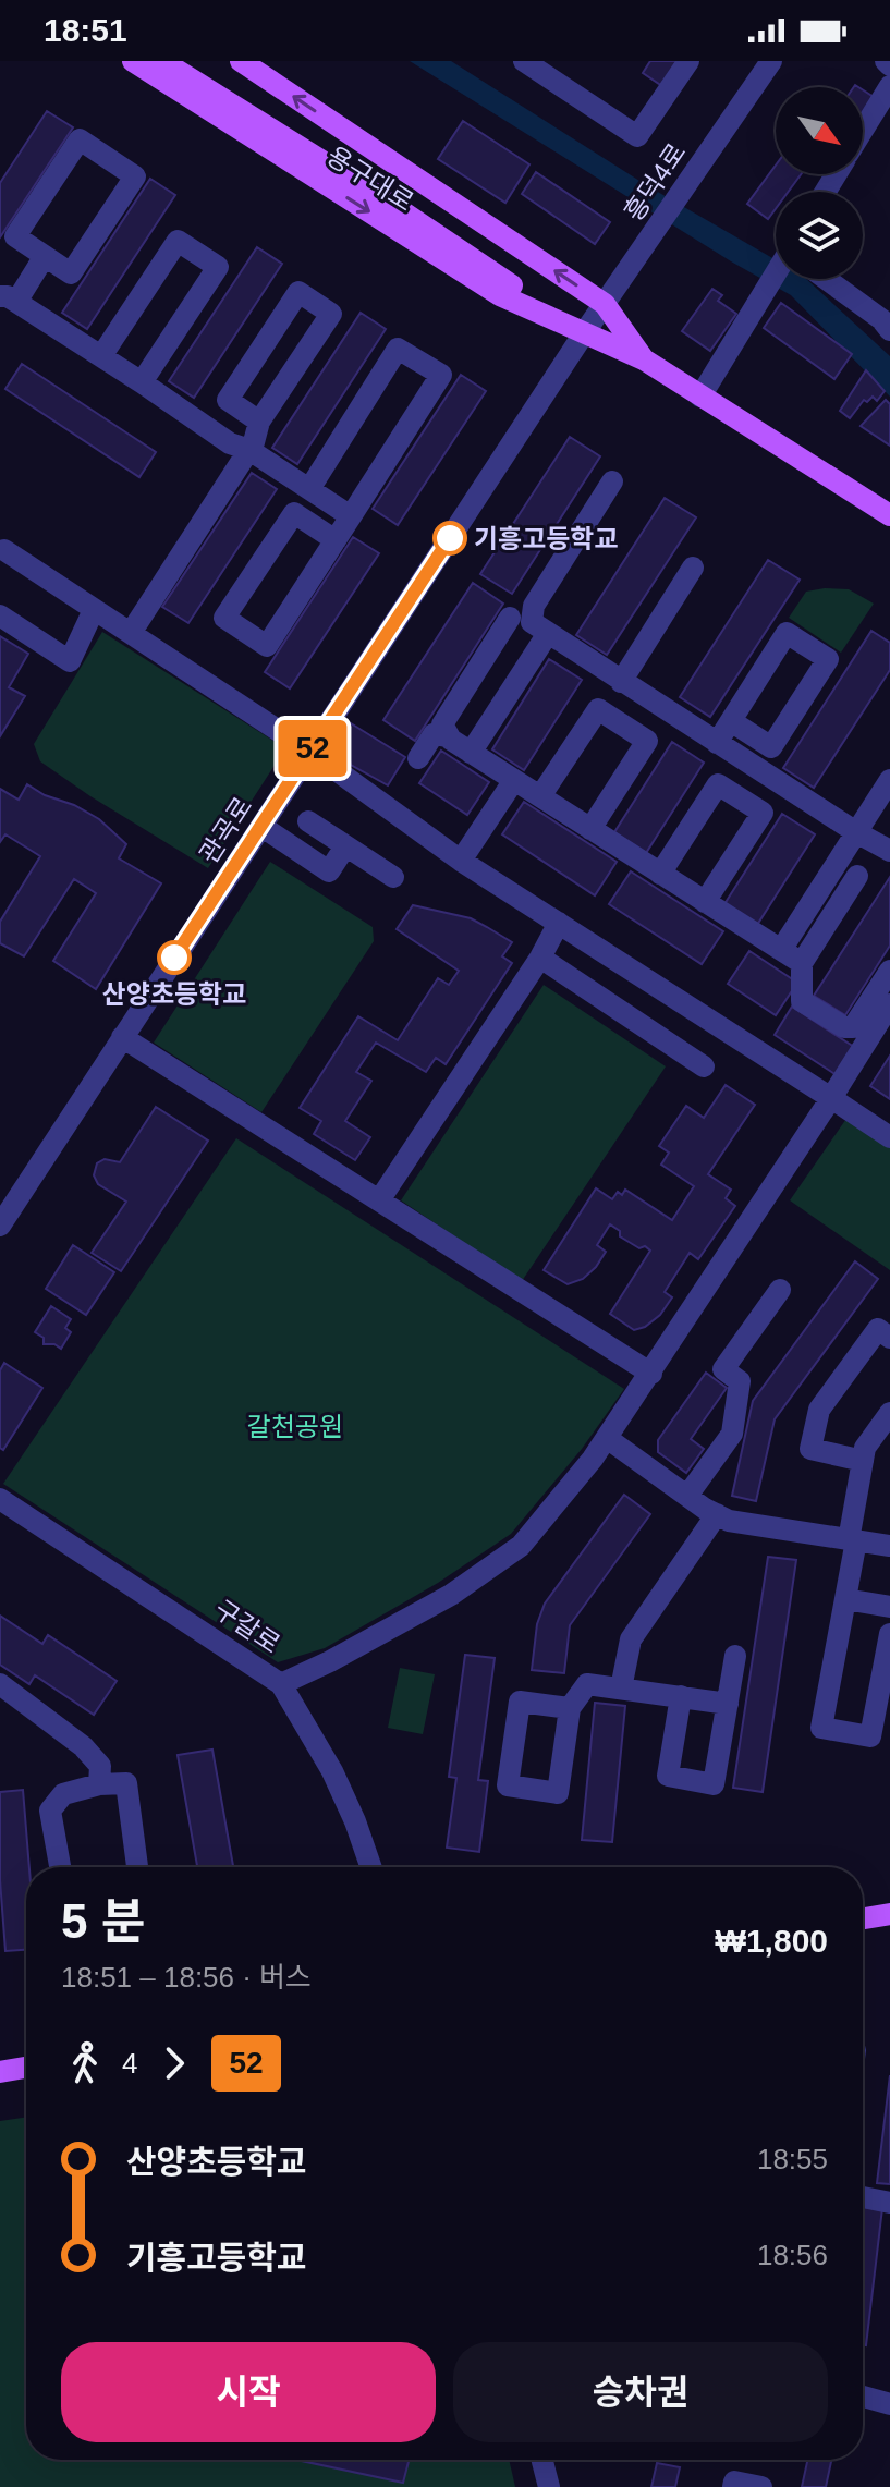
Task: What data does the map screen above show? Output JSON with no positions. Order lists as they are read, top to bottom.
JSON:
{
  "streets": {
    "main road": ["용구대로"],
    "street": ["흥덕4로", "관곡로", "구갈로"]
  },
  "crossings": [
    ["용구대로", "흥덕4로"],
    ["용구대로", "관곡로"],
    ["흥덕4로", "관곡로"]
  ],
  "parks": ["갈천공원"],
  "places": ["기흥고등학교", "산양초등학교"],
  "lines": ["bus line 52"],
  "north": "bottom right",
  "page": {
    "status": "18:51",
    "on_map": "52",
    "heading": ["5 분", "18:51 – 18:56 · 버스", "₩1,800"],
    "legs": ["4", "52"],
    "list": [
      {
        "name": "산양초등학교",
        "value": "18:55"
      },
      {
        "name": "기흥고등학교",
        "value": "18:56"
      }
    ],
    "buttons": ["시작", "승차권"]
  }
}
